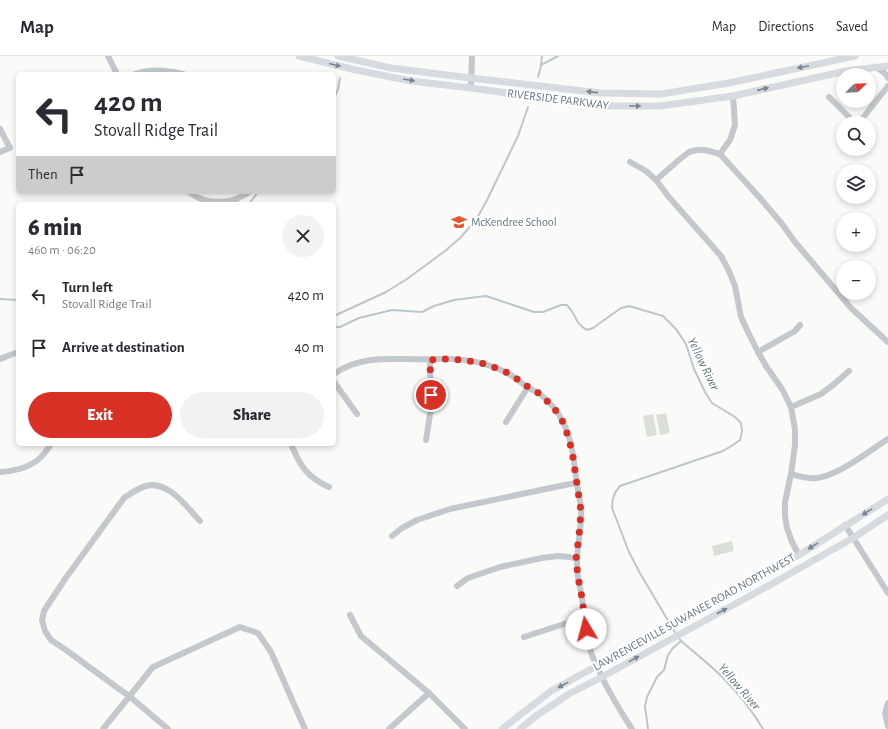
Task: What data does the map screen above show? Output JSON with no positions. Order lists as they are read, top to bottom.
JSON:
{
  "streets": {
    "main road": ["RIVERSIDE PARKWAY", "LAWRENCEVILLE SUWANEE ROAD NORTHWEST"]
  },
  "water": ["Yellow River"],
  "places": {
    "school or university": ["McKendree School"]
  },
  "north": "top right",
  "page": {
    "header": "Map",
    "nav": ["Map", "Directions", "Saved"],
    "map_buttons": ["+", "−"],
    "turn": ["420 m", "Stovall Ridge Trail"],
    "then": "Then",
    "heading": ["6 min", "460 m · 06:20"],
    "list": [
      {
        "name": "Turn left",
        "note": "Stovall Ridge Trail",
        "value": "420 m"
      },
      {
        "name": "Arrive at destination",
        "value": "40 m"
      }
    ],
    "buttons": ["Exit", "Share"]
  }
}
